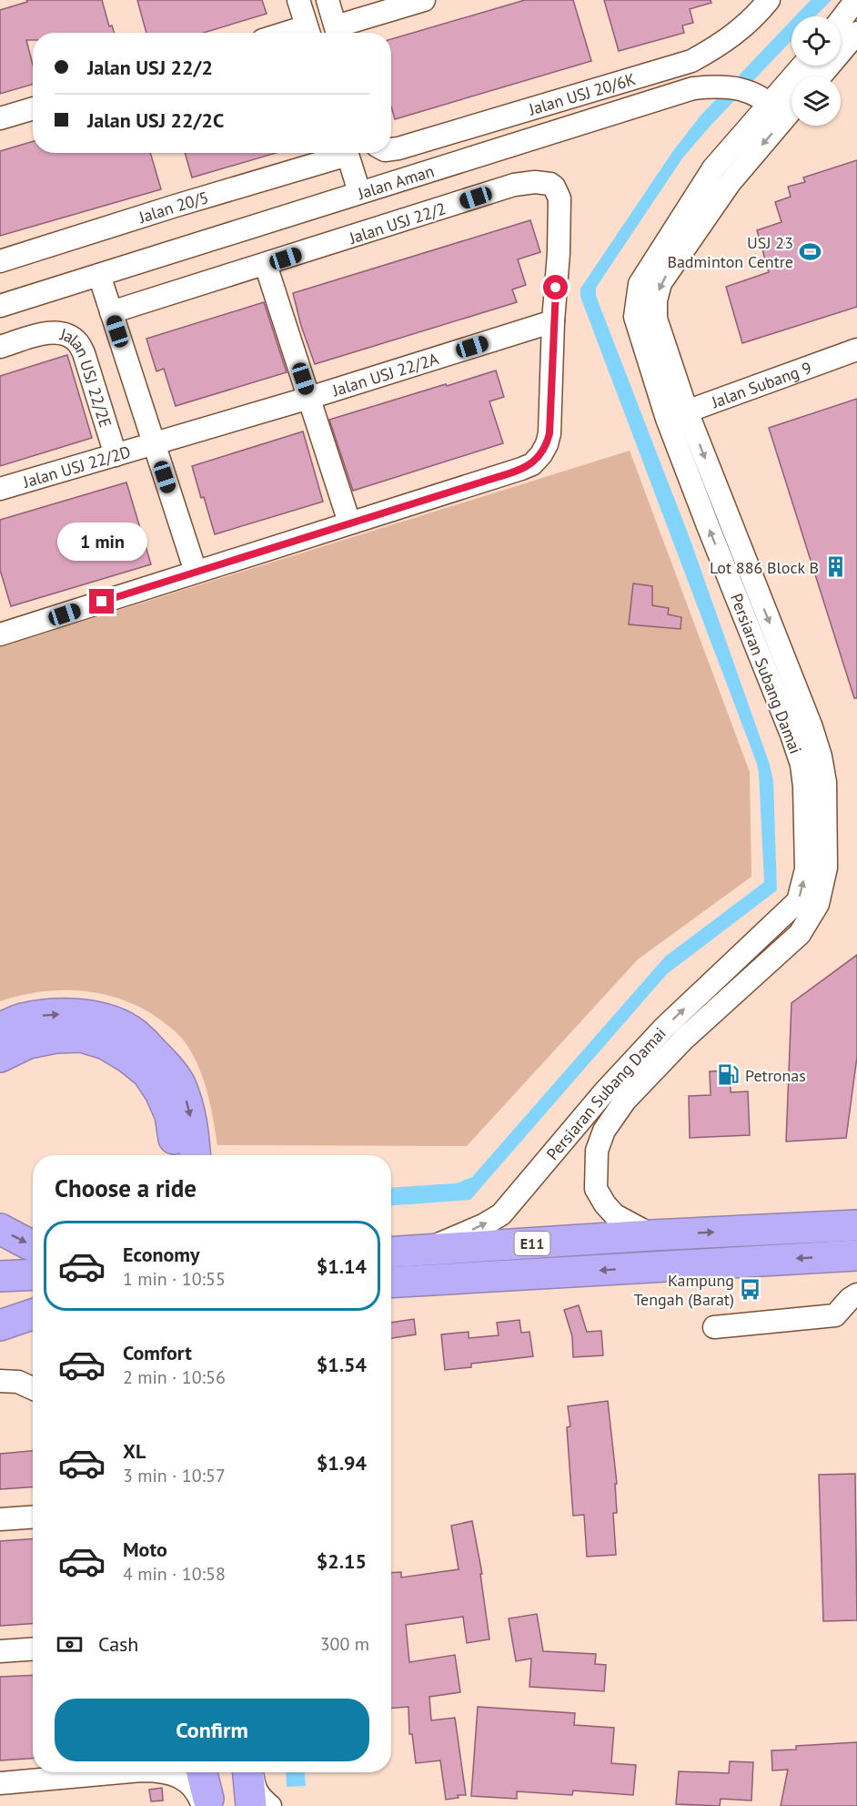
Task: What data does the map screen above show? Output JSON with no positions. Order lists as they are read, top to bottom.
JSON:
{
  "streets": {
    "highway": ["E11"],
    "street": [
      "Jalan USJ 20/6K",
      "Jalan Aman",
      "Jalan 20/5",
      "Jalan USJ 22/2",
      "Jalan USJ 22/2A",
      "Jalan USJ 22/2E",
      "Jalan Subang 9",
      "Jalan USJ 22/2D",
      "Persiaran Subang Damai"
    ]
  },
  "crossings": [
    ["Jalan Aman", "Persiaran Subang Damai"],
    ["Jalan USJ 22/2", "Jalan USJ 22/2A"],
    ["Jalan USJ 22/2A", "Jalan USJ 22/2D"],
    ["Jalan USJ 22/2E", "Jalan USJ 22/2D"],
    ["Jalan Subang 9", "Persiaran Subang Damai"],
    ["Persiaran Subang Damai", "E11"]
  ],
  "places": {
    "sports": ["USJ 23 Badminton Centre"],
    "building": ["Lot 886 Block B"],
    "fuel station": ["Petronas"],
    "bus stop": ["Kampung Tengah (Barat)"]
  },
  "page": {
    "banner": ["Jalan USJ 22/2", "Jalan USJ 22/2C"],
    "bubble": "1 min",
    "heading": "Choose a ride",
    "list": [
      {
        "name": "Economy",
        "note": "1 min · 10:55",
        "value": "$1.14"
      },
      {
        "name": "Comfort",
        "note": "2 min · 10:56",
        "value": "$1.54"
      },
      {
        "name": "XL",
        "note": "3 min · 10:57",
        "value": "$1.94"
      },
      {
        "name": "Moto",
        "note": "4 min · 10:58",
        "value": "$2.15"
      }
    ],
    "pay": ["Cash", "300 m"],
    "buttons": "Confirm"
  }
}
